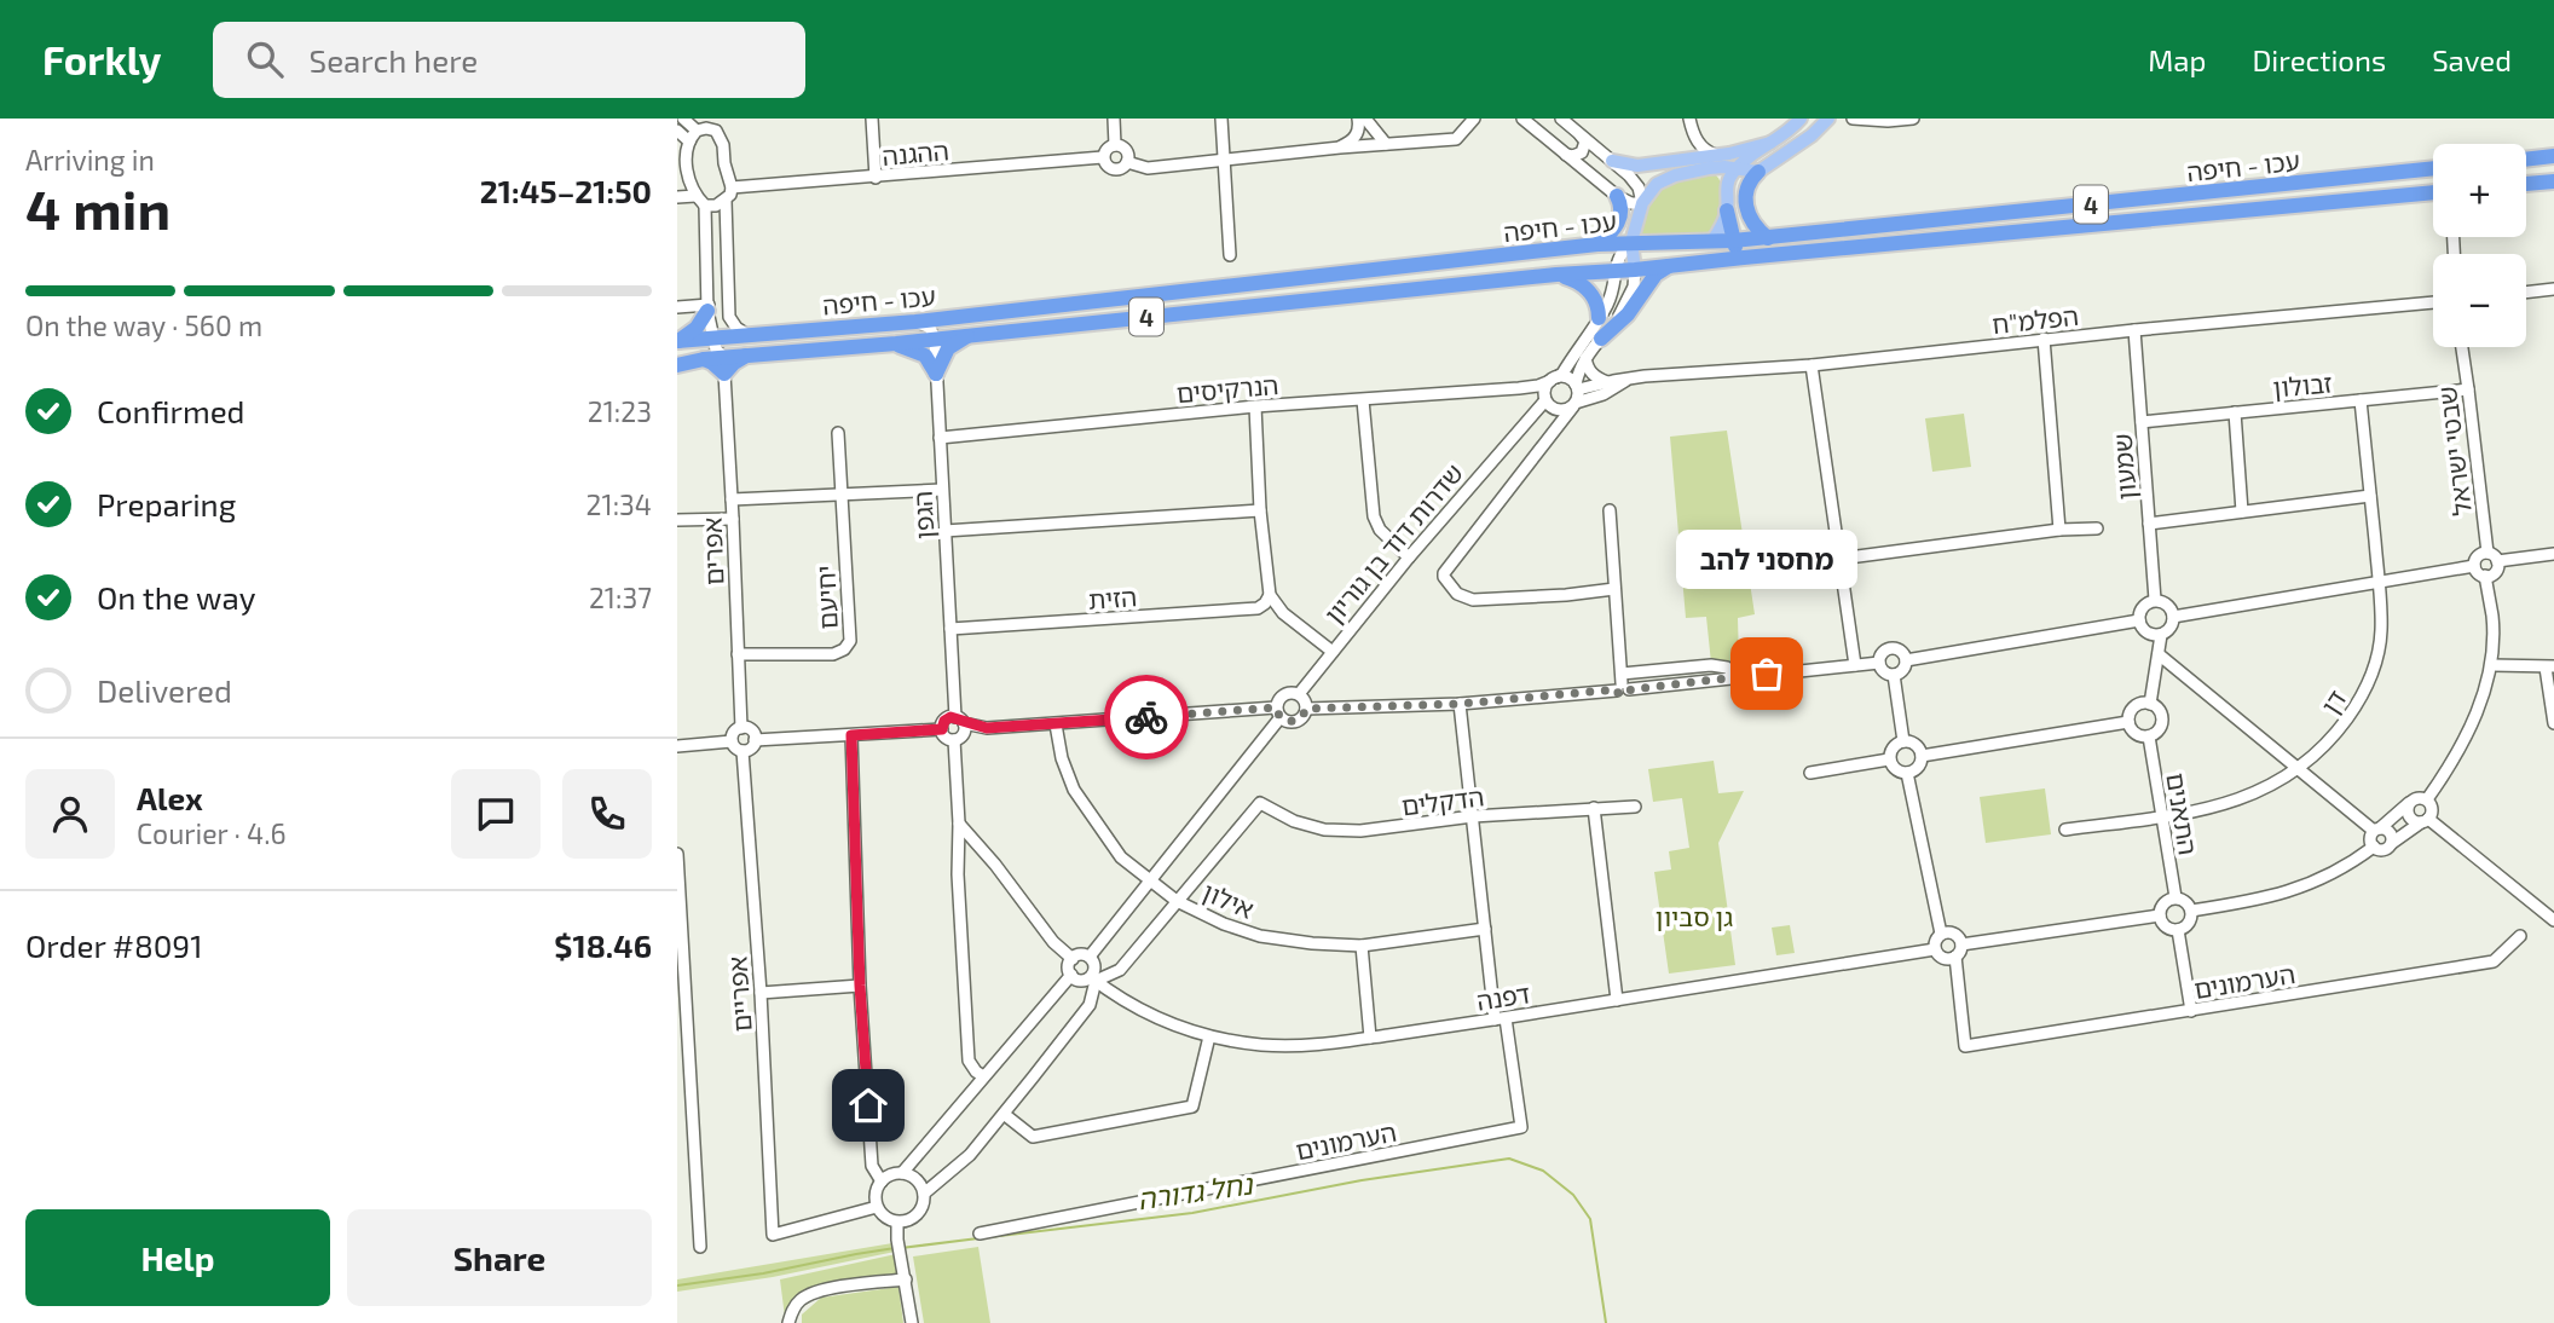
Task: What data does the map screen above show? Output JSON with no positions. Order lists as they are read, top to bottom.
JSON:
{
  "streets": {
    "highway": ["עכו - חיפה", "4"],
    "street": [
      "ההגנה",
      "הפלמ\"ח",
      "זבולון",
      "הנרקיסים",
      "שבטי ישראל",
      "שמעון",
      "הגפן",
      "שדרות דוד בן גוריון",
      "אפרים",
      "יחיעם",
      "הזית",
      "דן",
      "הדקלים",
      "התאנים",
      "אילון",
      "הערמונים",
      "אפריים",
      "דפנה"
    ]
  },
  "crossings": [
    ["עכו - חיפה", "הגפן"],
    ["עכו - חיפה", "אפרים"],
    ["הפלמ\"ח", "הנרקיסים"],
    ["הפלמ\"ח", "שמעון"],
    ["הפלמ\"ח", "שדרות דוד בן גוריון"],
    ["זבולון", "שבטי ישראל"],
    ["זבולון", "שמעון"],
    ["זבולון", "דן"],
    ["הנרקיסים", "הגפן"],
    ["הנרקיסים", "שדרות דוד בן גוריון"],
    ["הגפן", "הזית"],
    ["אפרים", "יחיעם"],
    ["אפרים", "אפריים"],
    ["דן", "התאנים"],
    ["הדקלים", "אילון"],
    ["הערמונים", "דפנה"]
  ],
  "water": ["נחל גדורה"],
  "parks": ["גן סביון"],
  "places": ["מחסני להב"],
  "page": {
    "header": "Forkly",
    "search": "Search here",
    "nav": ["Map", "Directions", "Saved"],
    "heading": ["4 min", "Arriving in", "21:45–21:50"],
    "panel": [
      "Alex",
      "Courier · 4.6",
      "Order #8091",
      "$18.46"
    ],
    "map_buttons": ["+", "−"],
    "bar": "On the way · 560 m",
    "list": [
      ["Confirmed", "21:23"],
      ["Preparing", "21:34"],
      ["On the way", "21:37"],
      "Delivered"
    ],
    "bubble": "מחסני להב",
    "buttons": ["Help", "Share"]
  }
}
